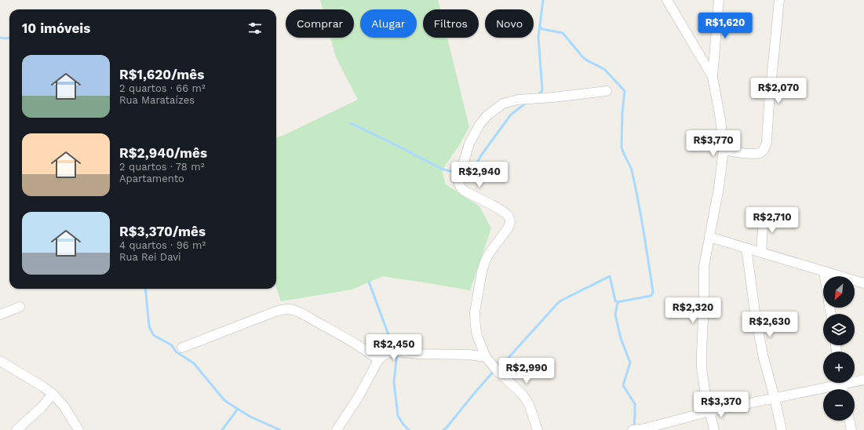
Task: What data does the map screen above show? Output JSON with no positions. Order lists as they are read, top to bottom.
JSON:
{
  "north": "bottom left",
  "page": {
    "chip": [
      "Comprar",
      "Alugar",
      "Filtros",
      "Novo"
    ],
    "heading": "10 imóveis",
    "price": [
      "R$1,620",
      "R$2,070",
      "R$3,770",
      "R$2,940",
      "R$2,710",
      "R$2,320",
      "R$2,630",
      "R$2,450",
      "R$2,990",
      "R$3,370"
    ],
    "list": [
      {
        "name": "R$1,620/mês",
        "note": "2 quartos · 66 m² · Rua Marataízes"
      },
      {
        "name": "R$2,940/mês",
        "note": "2 quartos · 78 m² · Apartamento"
      },
      {
        "name": "R$3,370/mês",
        "note": "4 quartos · 96 m² · Rua Rei Davi"
      }
    ],
    "map_buttons": ["+", "−"]
  }
}
